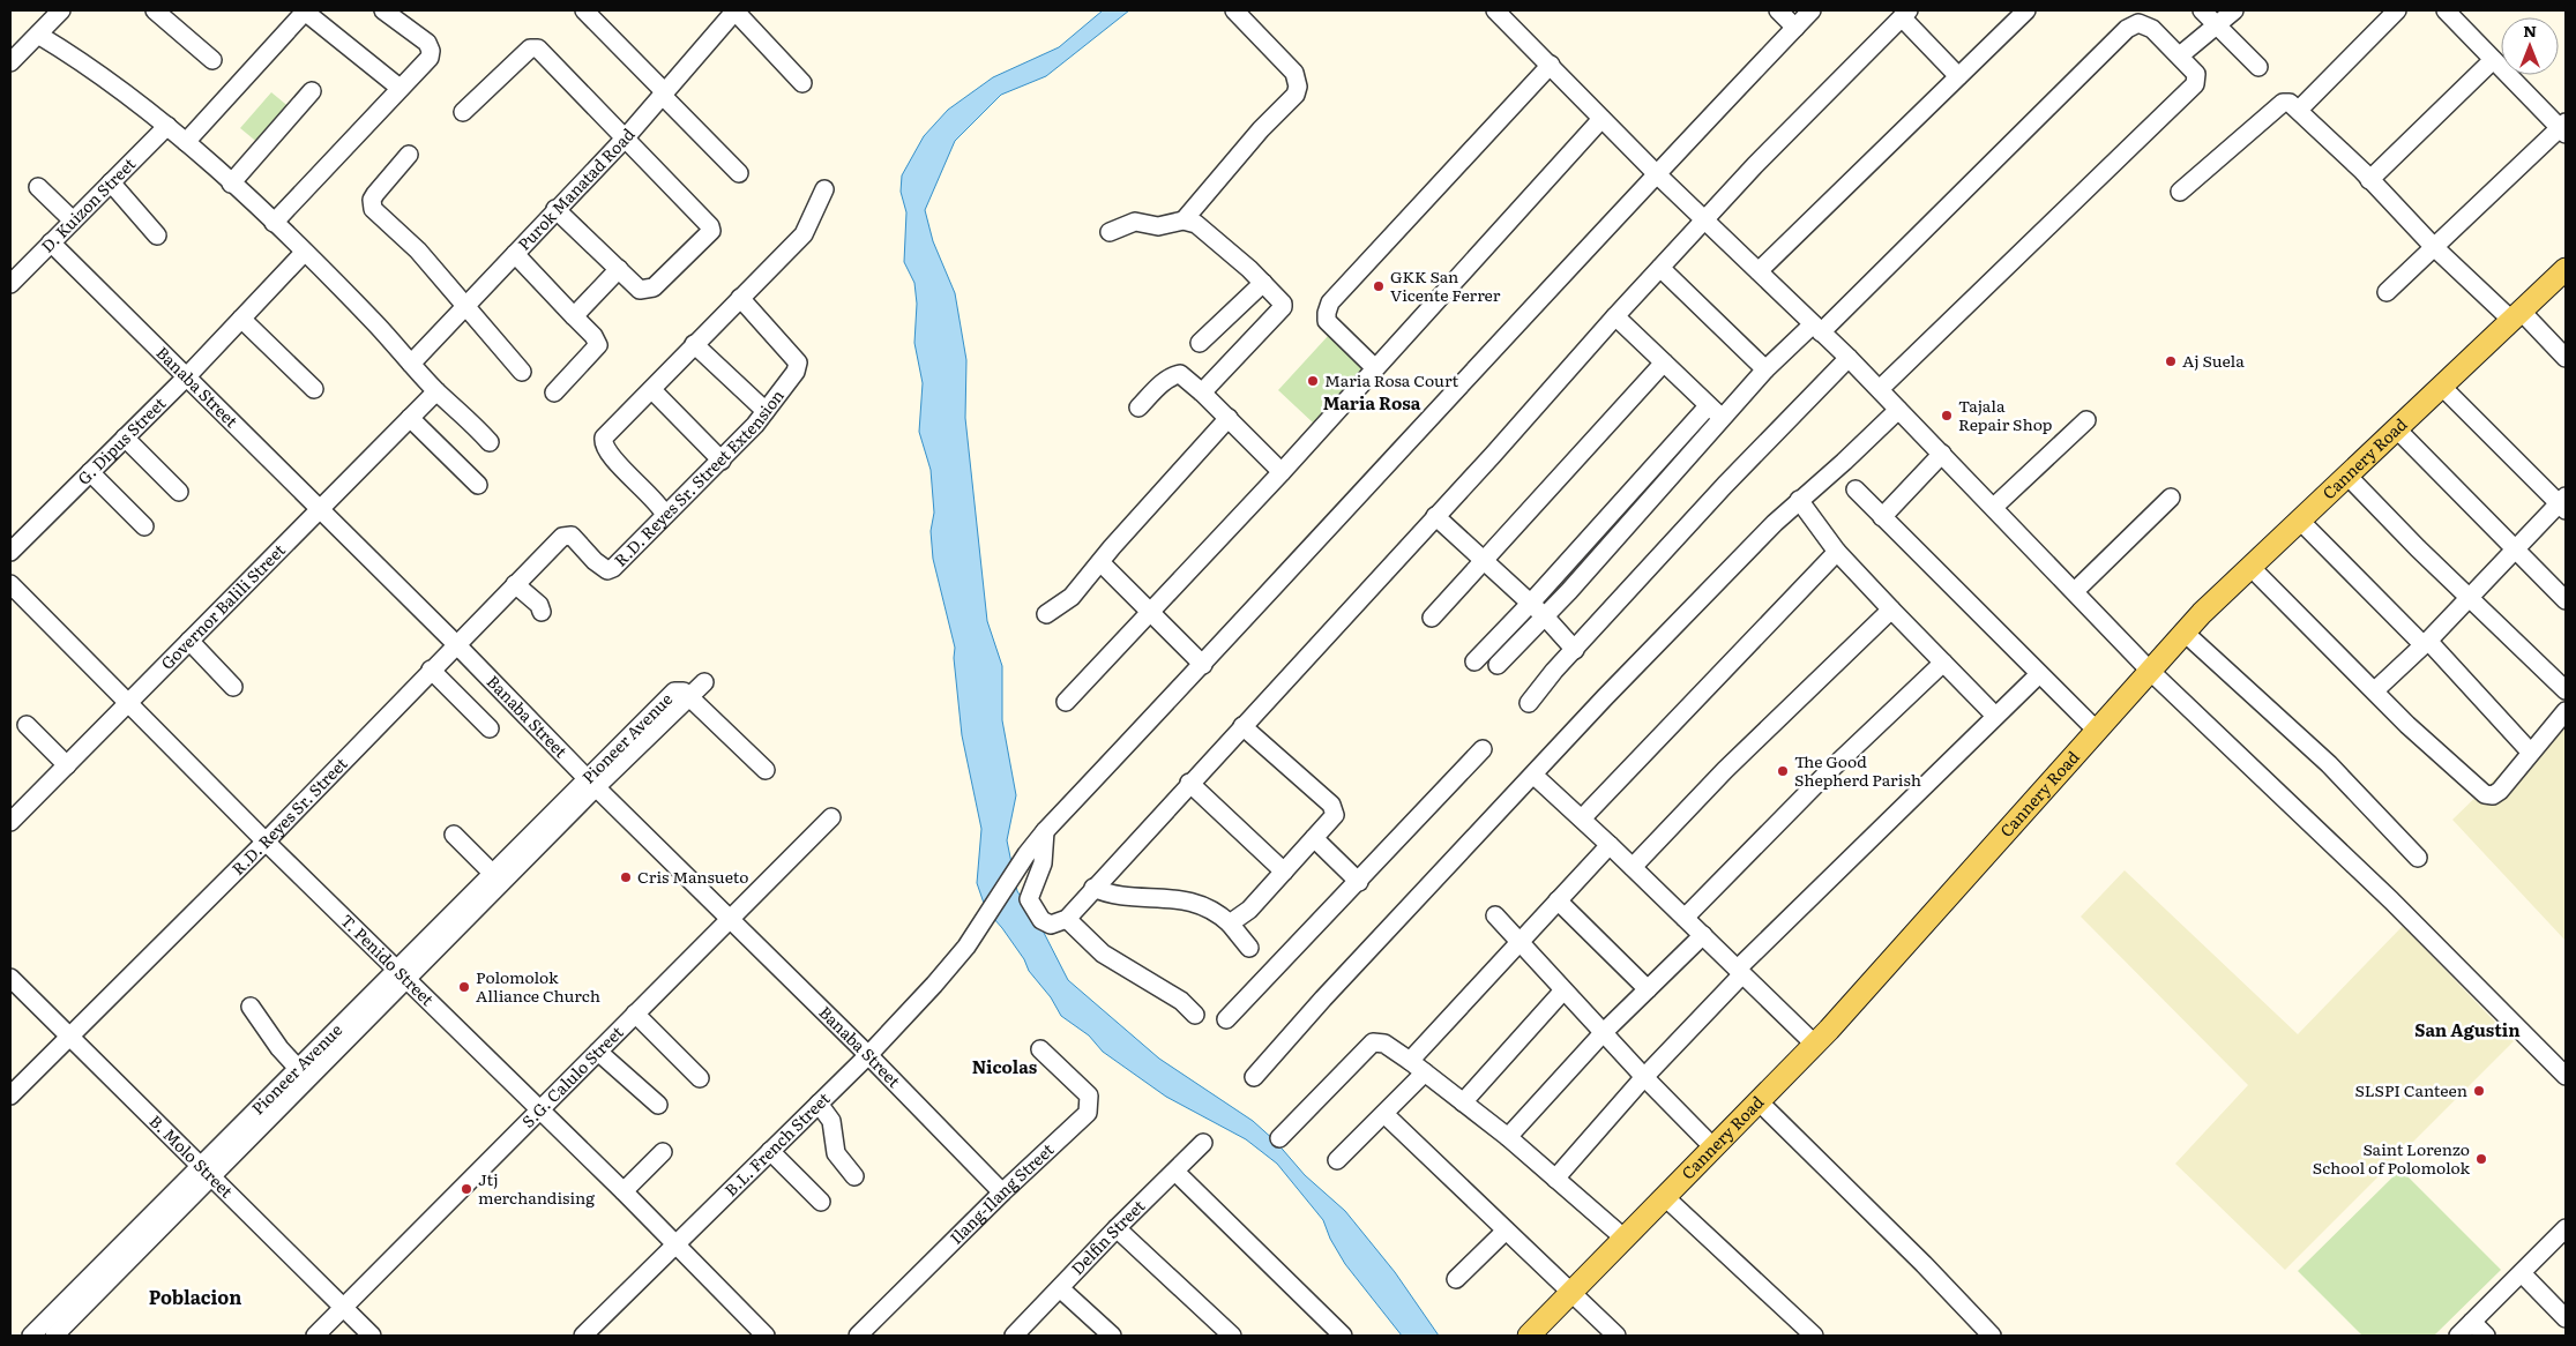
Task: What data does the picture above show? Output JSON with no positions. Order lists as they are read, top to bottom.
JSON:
{
  "streets": {
    "main road": ["Cannery Road"],
    "street": [
      "Purok Manatad Road",
      "D. Kuizon Street",
      "Banaba Street",
      "G. Dipus Street",
      "R.D. Reyes Sr. Street Extension",
      "Governor Balili Street",
      "Pioneer Avenue",
      "R.D. Reyes Sr. Street",
      "T. Penido Street",
      "S.G. Calulo Street",
      "B.L. French Street",
      "B. Molo Street",
      "Ilang-Ilang Street",
      "Delfin Street"
    ]
  },
  "crossings": [
    ["D. Kuizon Street", "Banaba Street"],
    ["Banaba Street", "G. Dipus Street"],
    ["Banaba Street", "Governor Balili Street"],
    ["Banaba Street", "Pioneer Avenue"],
    ["Banaba Street", "R.D. Reyes Sr. Street"],
    ["Banaba Street", "S.G. Calulo Street"],
    ["Banaba Street", "B.L. French Street"],
    ["Banaba Street", "Ilang-Ilang Street"],
    ["R.D. Reyes Sr. Street Extension", "R.D. Reyes Sr. Street"],
    ["Governor Balili Street", "T. Penido Street"],
    ["Pioneer Avenue", "T. Penido Street"],
    ["Pioneer Avenue", "B. Molo Street"],
    ["R.D. Reyes Sr. Street", "T. Penido Street"],
    ["R.D. Reyes Sr. Street", "B. Molo Street"],
    ["T. Penido Street", "S.G. Calulo Street"],
    ["T. Penido Street", "B.L. French Street"],
    ["S.G. Calulo Street", "B. Molo Street"]
  ],
  "districts": [
    "Maria Rosa",
    "San Agustin",
    "Nicolas",
    "Poblacion"
  ],
  "places": [
    "GKK San Vicente Ferrer",
    "Aj Suela",
    "Maria Rosa Court",
    "Tajala Repair Shop",
    "The Good Shepherd Parish",
    "Cris Mansueto",
    "Polomolok Alliance Church",
    "SLSPI Canteen",
    "Saint Lorenzo School of Polomolok",
    "Jtj merchandising"
  ],
  "north": "top"
}
